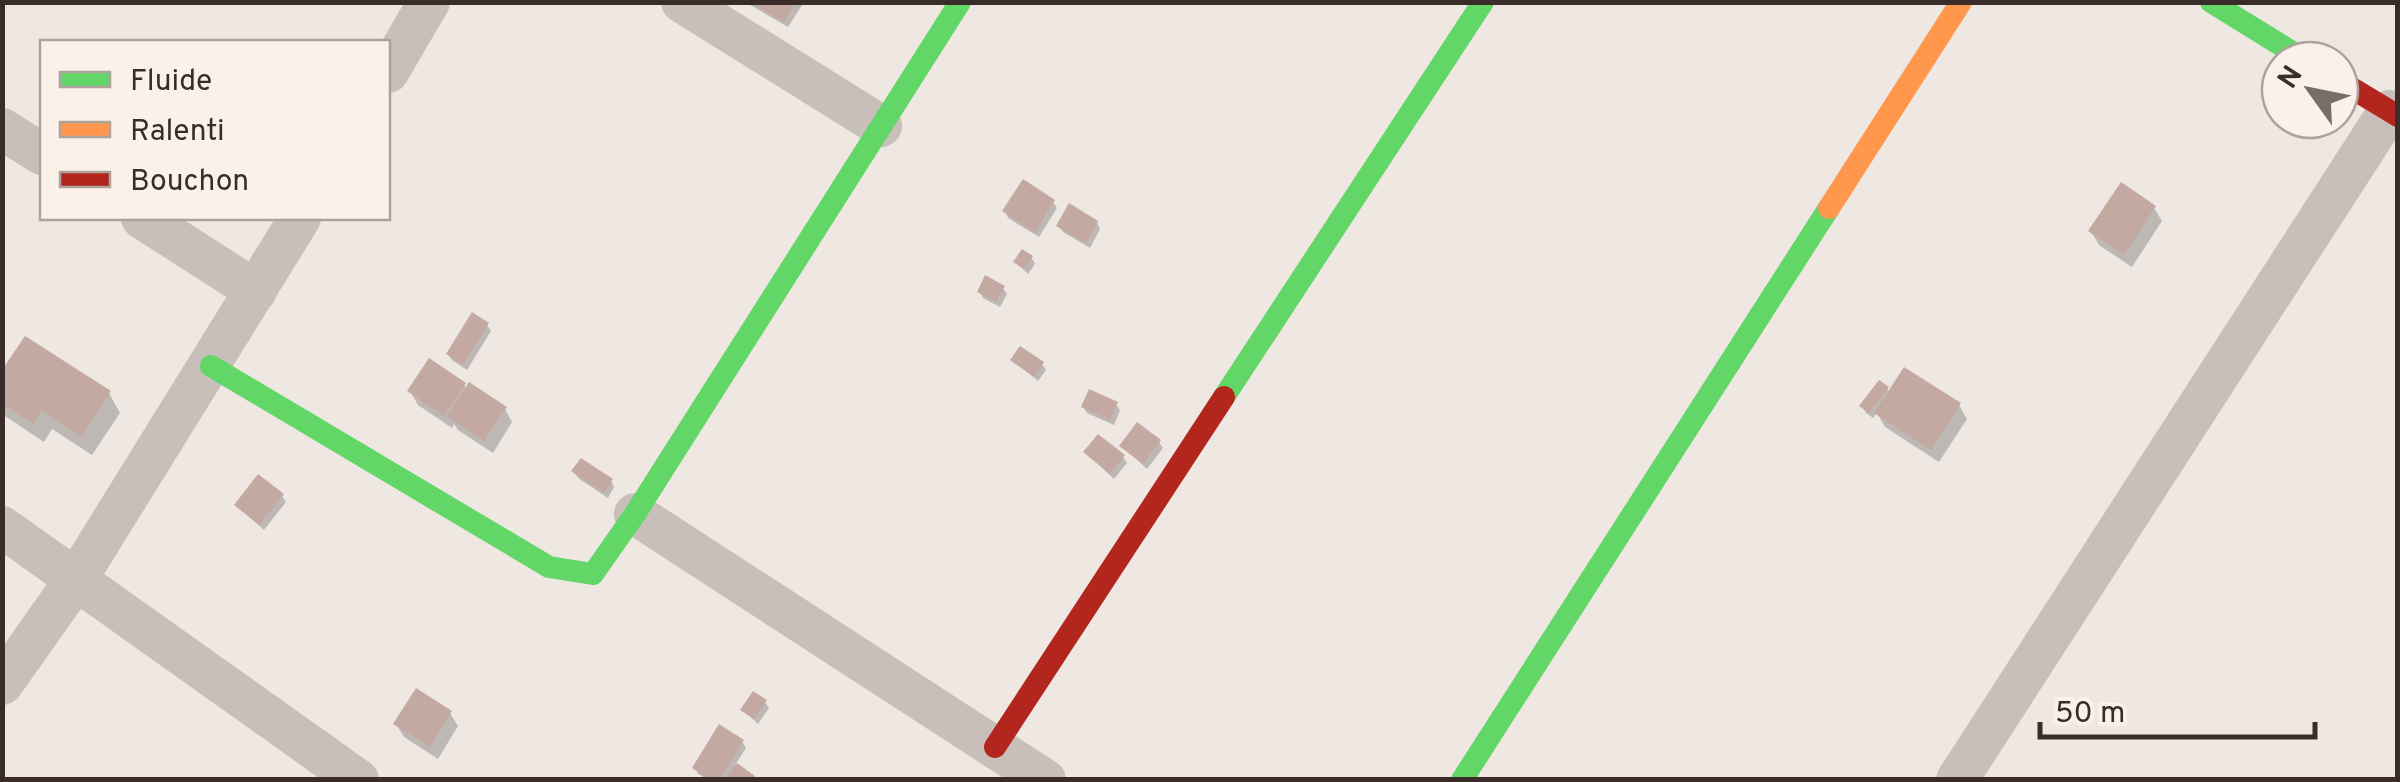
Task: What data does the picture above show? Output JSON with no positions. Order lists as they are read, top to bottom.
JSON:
{
  "legend": ["Fluide", "Ralenti", "Bouchon"],
  "scale_bar": "50 m",
  "north": "top left"
}
